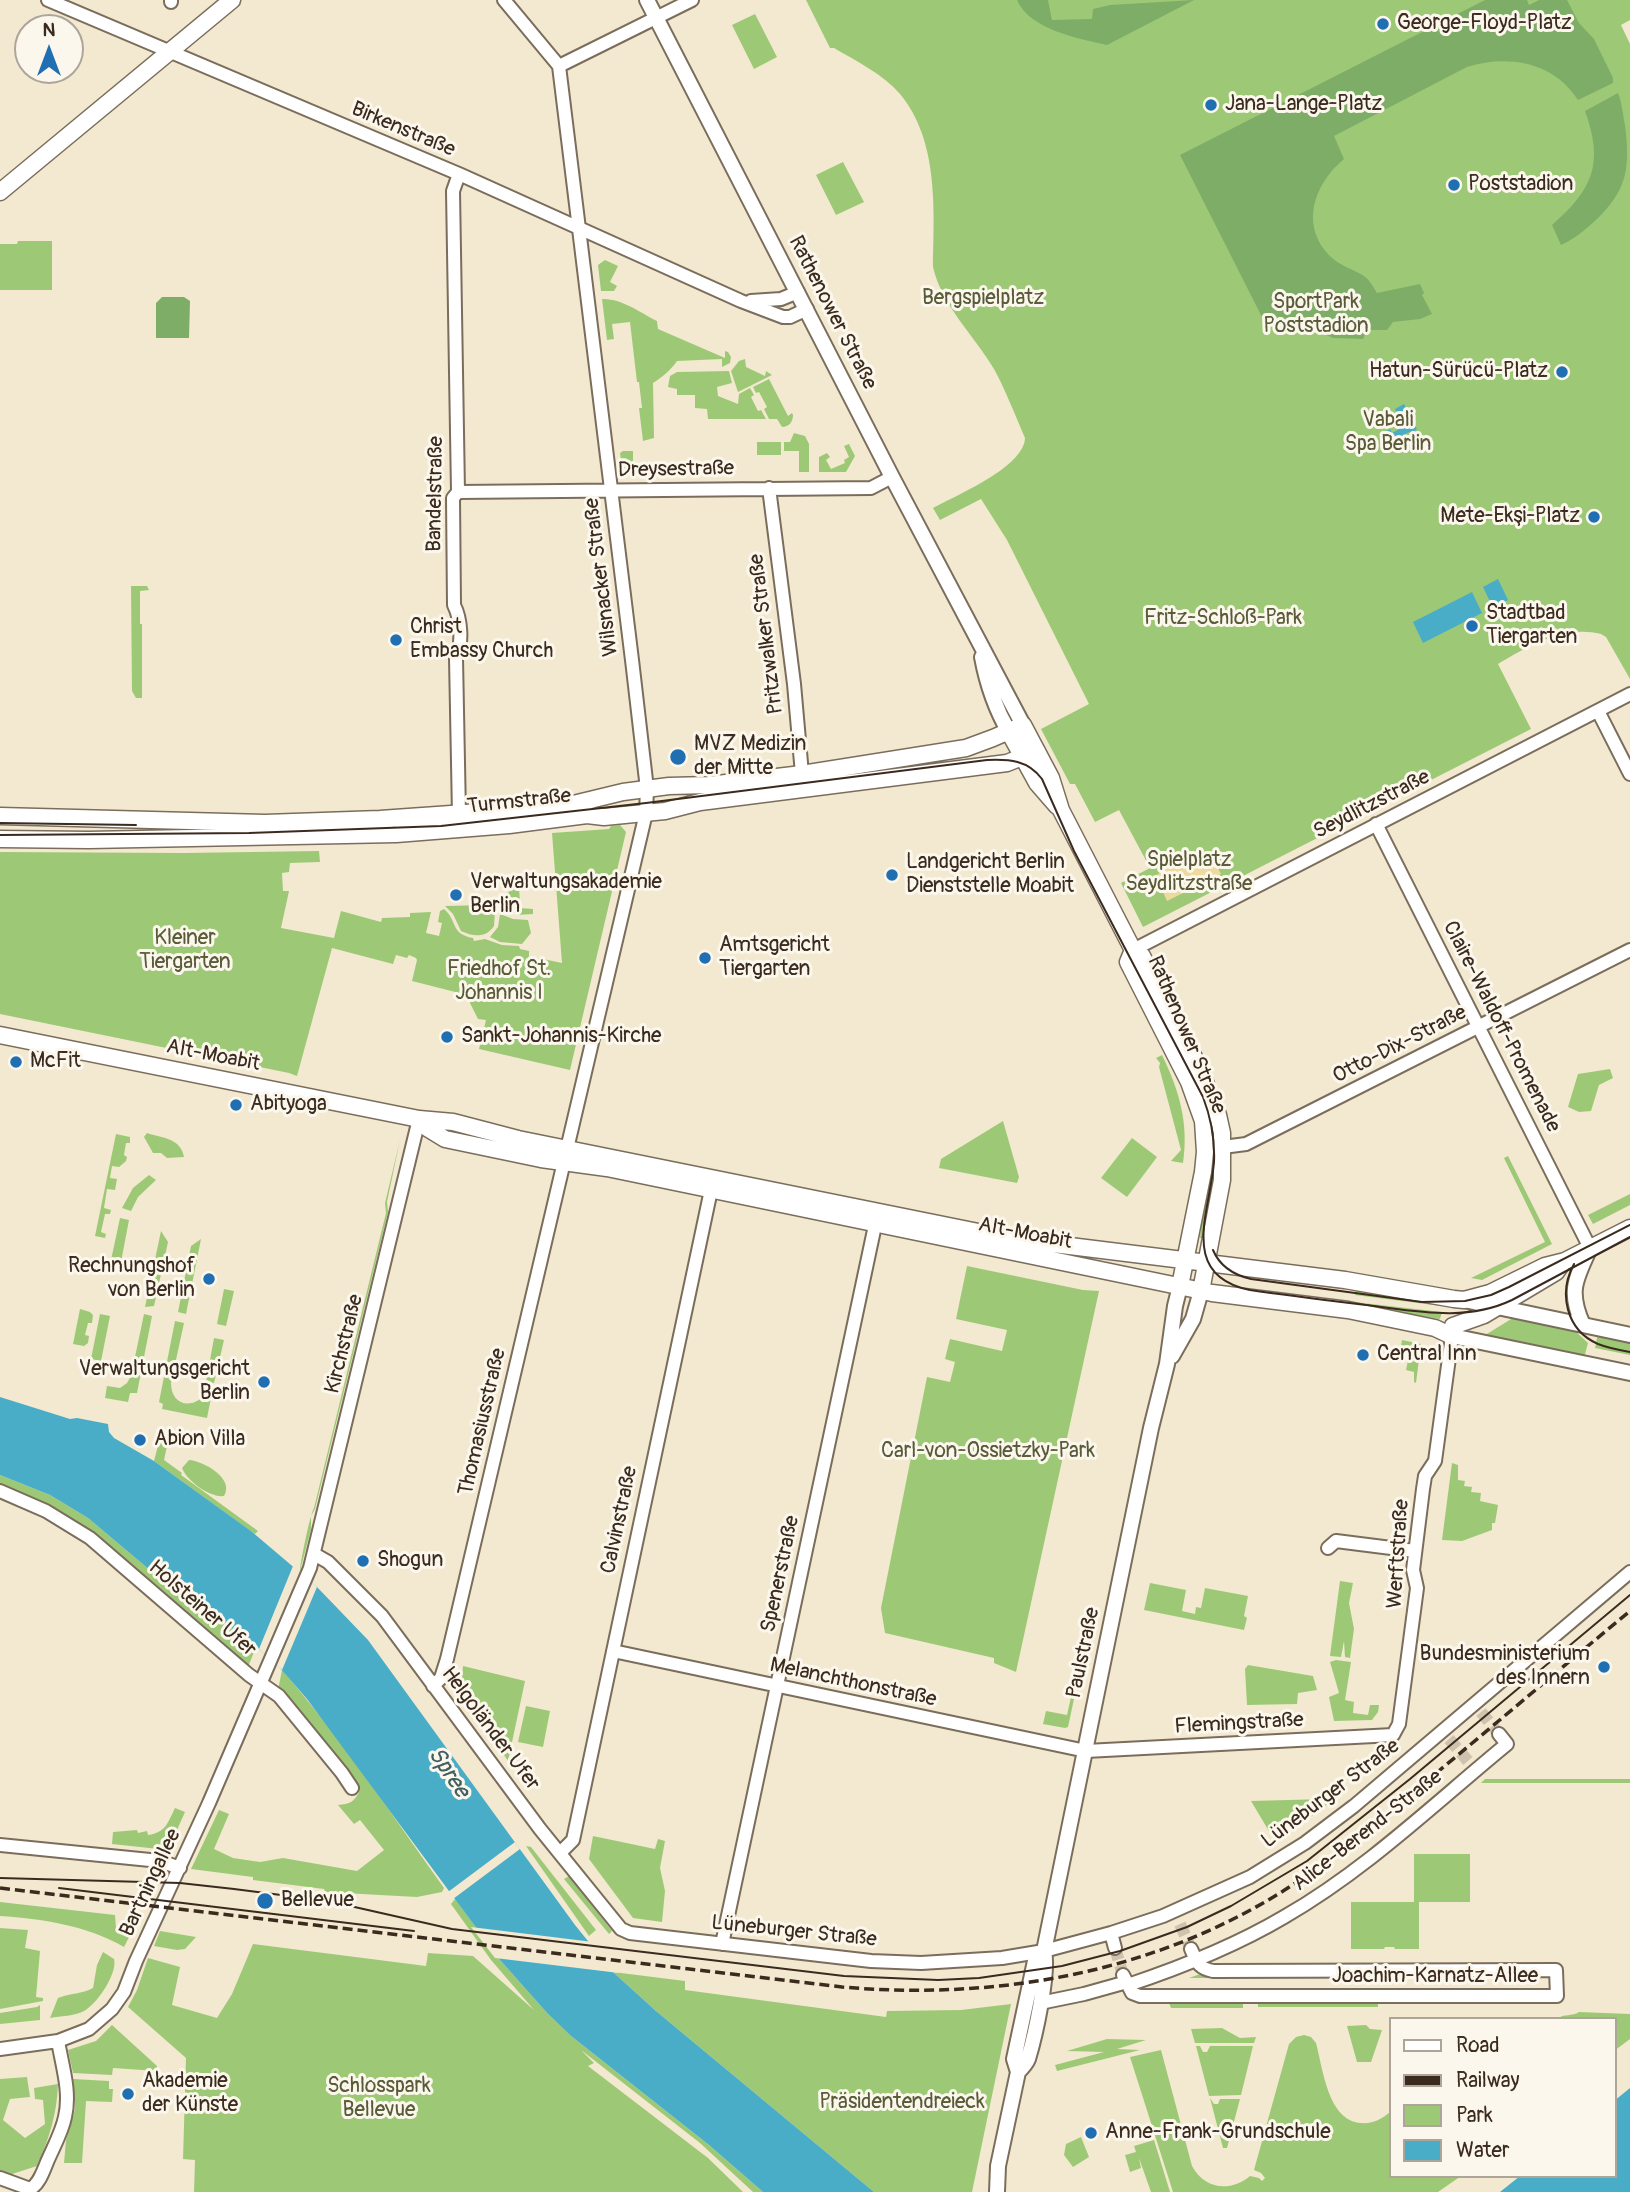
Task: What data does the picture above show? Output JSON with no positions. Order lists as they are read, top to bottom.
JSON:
{
  "streets": {
    "main road": [
      "Rathenower Straße",
      "Turmstraße",
      "Alt-Moabit",
      "Paulstraße"
    ],
    "street": [
      "Birkenstraße",
      "Dreysestraße",
      "Bandelstraße",
      "Wilsnacker Straße",
      "Pritzwalker Straße",
      "Seydlitzstraße",
      "Claire-Waldoff-Promenade",
      "Otto-Dix-Straße",
      "Kirchstraße",
      "Thomasiusstraße",
      "Calvinstraße",
      "Werftstraße",
      "Spenerstraße",
      "Holsteiner Ufer",
      "Melanchthonstraße",
      "Flemingstraße",
      "Helgoländer Ufer",
      "Lüneburger Straße",
      "Alice-Berend-Straße",
      "Bartningallee",
      "Joachim-Karnatz-Allee"
    ]
  },
  "crossings": [
    ["Birkenstraße", "Rathenower Straße"],
    ["Birkenstraße", "Bandelstraße"],
    ["Birkenstraße", "Wilsnacker Straße"],
    ["Rathenower Straße", "Dreysestraße"],
    ["Rathenower Straße", "Turmstraße"],
    ["Rathenower Straße", "Seydlitzstraße"],
    ["Rathenower Straße", "Otto-Dix-Straße"],
    ["Rathenower Straße", "Alt-Moabit"],
    ["Rathenower Straße", "Paulstraße"],
    ["Dreysestraße", "Bandelstraße"],
    ["Dreysestraße", "Wilsnacker Straße"],
    ["Dreysestraße", "Pritzwalker Straße"],
    ["Bandelstraße", "Turmstraße"],
    ["Wilsnacker Straße", "Turmstraße"],
    ["Wilsnacker Straße", "Alt-Moabit"],
    ["Wilsnacker Straße", "Thomasiusstraße"],
    ["Pritzwalker Straße", "Turmstraße"],
    ["Seydlitzstraße", "Claire-Waldoff-Promenade"],
    ["Claire-Waldoff-Promenade", "Otto-Dix-Straße"],
    ["Alt-Moabit", "Kirchstraße"],
    ["Alt-Moabit", "Thomasiusstraße"],
    ["Alt-Moabit", "Calvinstraße"],
    ["Alt-Moabit", "Werftstraße"],
    ["Alt-Moabit", "Spenerstraße"],
    ["Alt-Moabit", "Paulstraße"],
    ["Kirchstraße", "Helgoländer Ufer"],
    ["Kirchstraße", "Bartningallee"],
    ["Thomasiusstraße", "Helgoländer Ufer"],
    ["Calvinstraße", "Melanchthonstraße"],
    ["Calvinstraße", "Helgoländer Ufer"],
    ["Werftstraße", "Flemingstraße"],
    ["Spenerstraße", "Melanchthonstraße"],
    ["Spenerstraße", "Lüneburger Straße"],
    ["Holsteiner Ufer", "Bartningallee"],
    ["Paulstraße", "Melanchthonstraße"],
    ["Paulstraße", "Flemingstraße"],
    ["Paulstraße", "Lüneburger Straße"],
    ["Melanchthonstraße", "Flemingstraße"],
    ["Helgoländer Ufer", "Lüneburger Straße"],
    ["Alice-Berend-Straße", "Joachim-Karnatz-Allee"]
  ],
  "water": ["Spree"],
  "parks": [
    "Bergspielplatz",
    "SportPark Poststadion",
    "Vabali Spa Berlin",
    "Fritz-Schloß-Park",
    "Spielplatz Seydlitzstraße",
    "Kleiner Tiergarten",
    "Friedhof St. Johannis I",
    "Carl-von-Ossietzky-Park",
    "Schlosspark Bellevue",
    "Präsidentendreieck"
  ],
  "places": [
    "George-Floyd-Platz",
    "Jana-Lange-Platz",
    "Poststadion",
    "Hatun-Sürücü-Platz",
    "Mete-Ekşi-Platz",
    "Stadtbad Tiergarten",
    "Christ Embassy Church",
    "MVZ Medizin der Mitte",
    "Landgericht Berlin Dienststelle Moabit",
    "Verwaltungsakademie Berlin",
    "Amtsgericht Tiergarten",
    "Sankt-Johannis-Kirche",
    "McFit",
    "Abityoga",
    "Rechnungshof von Berlin",
    "Central Inn",
    "Verwaltungsgericht Berlin",
    "Abion Villa",
    "Shogun",
    "Bundesministerium des Innern",
    "Bellevue",
    "Akademie der Künste",
    "Anne-Frank-Grundschule"
  ],
  "legend": [
    "Road",
    "Railway",
    "Park",
    "Water"
  ],
  "north": "top"
}
